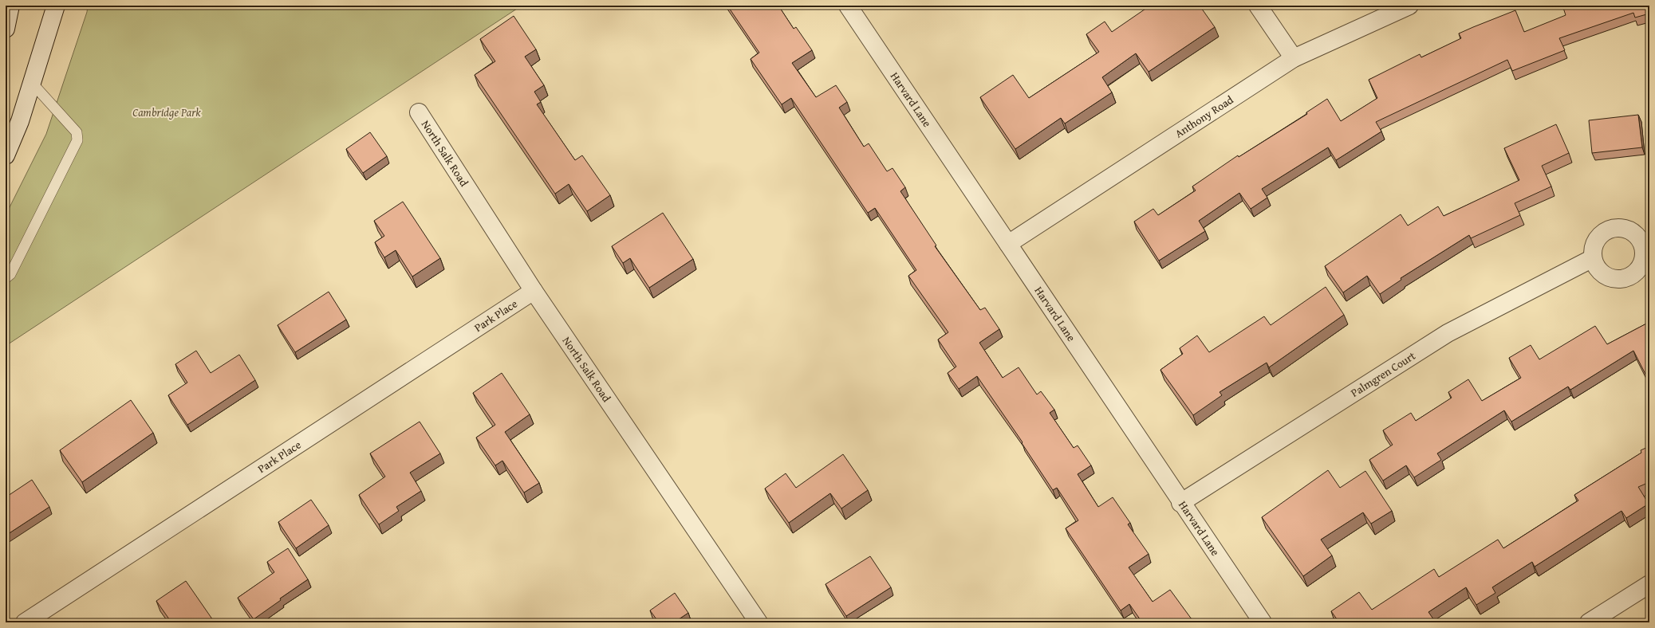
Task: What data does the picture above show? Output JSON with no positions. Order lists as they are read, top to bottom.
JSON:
{
  "streets": {
    "street": [
      "Harvard Lane",
      "Anthony Road",
      "North Salk Road",
      "Park Place",
      "Palmgren Court"
    ]
  },
  "crossings": [
    ["Harvard Lane", "Anthony Road"],
    ["Harvard Lane", "Palmgren Court"],
    ["North Salk Road", "Park Place"]
  ],
  "parks": ["Cambridge Park"]
}
